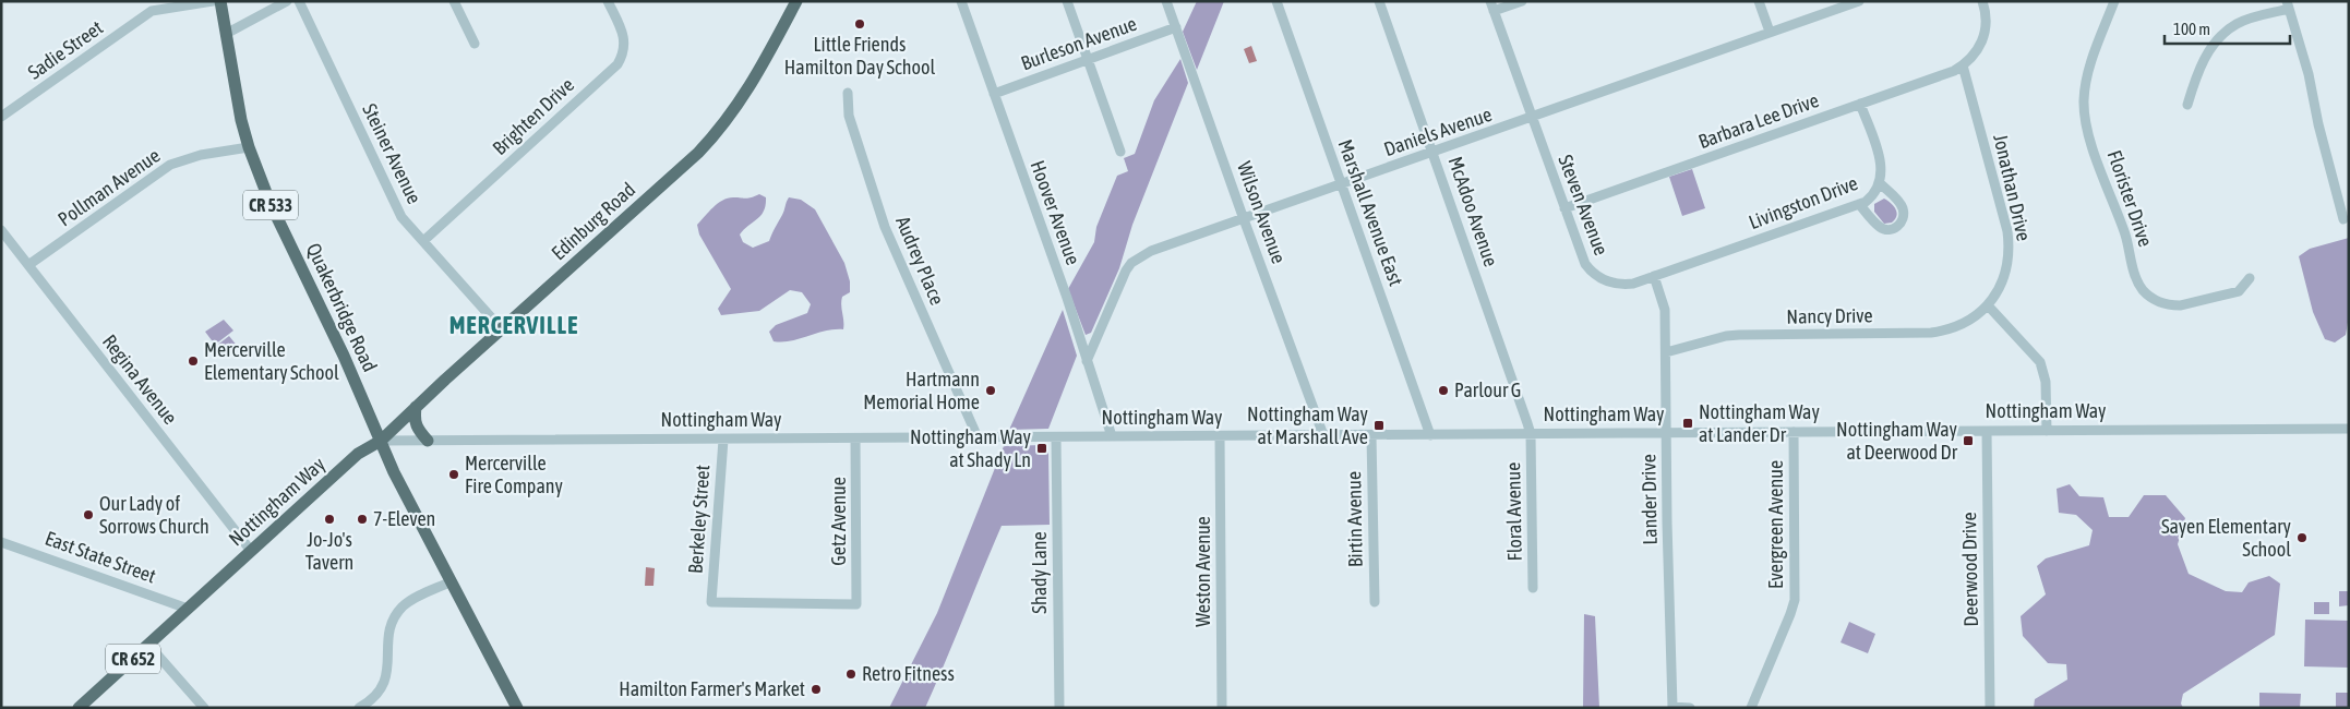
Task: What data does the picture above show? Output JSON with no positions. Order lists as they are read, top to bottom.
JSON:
{
  "streets": {
    "main road": [
      "CR 533",
      "Edinburg Road",
      "Quakerbridge Road",
      "Nottingham Way",
      "CR 652"
    ],
    "street": [
      "Burleson Avenue",
      "Sadie Street",
      "Brighten Drive",
      "Barbara Lee Drive",
      "Daniels Avenue",
      "Steiner Avenue",
      "Pollman Avenue",
      "Jonathan Drive",
      "Florister Drive",
      "Livingston Drive",
      "Steven Avenue",
      "McAdoo Avenue",
      "Hoover Avenue",
      "Wilson Avenue",
      "Marshall Avenue East",
      "Audrey Place",
      "Nancy Drive",
      "Regina Avenue",
      "Lander Drive",
      "Floral Avenue",
      "Berkeley Street",
      "Birtin Avenue",
      "Getz Avenue",
      "Evergreen Avenue",
      "East State Street",
      "Deerwood Drive",
      "Weston Avenue",
      "Shady Lane"
    ]
  },
  "crossings": [
    ["Burleson Avenue", "Hoover Avenue"],
    ["Burleson Avenue", "Wilson Avenue"],
    ["Brighten Drive", "Steiner Avenue"],
    ["Barbara Lee Drive", "Jonathan Drive"],
    ["Barbara Lee Drive", "Livingston Drive"],
    ["Barbara Lee Drive", "Steven Avenue"],
    ["Daniels Avenue", "Steven Avenue"],
    ["Daniels Avenue", "McAdoo Avenue"],
    ["Daniels Avenue", "Hoover Avenue"],
    ["Daniels Avenue", "Wilson Avenue"],
    ["Daniels Avenue", "Marshall Avenue East"],
    ["Steiner Avenue", "Edinburg Road"],
    ["Pollman Avenue", "Quakerbridge Road"],
    ["Pollman Avenue", "Regina Avenue"],
    ["Jonathan Drive", "Nancy Drive"],
    ["Livingston Drive", "Steven Avenue"],
    ["Livingston Drive", "Lander Drive"],
    ["CR 533", "Edinburg Road"],
    ["CR 533", "Quakerbridge Road"],
    ["CR 533", "Nottingham Way"],
    ["Steven Avenue", "Lander Drive"],
    ["McAdoo Avenue", "Nottingham Way"],
    ["McAdoo Avenue", "Floral Avenue"],
    ["Hoover Avenue", "Nottingham Way"],
    ["Wilson Avenue", "Nottingham Way"],
    ["Marshall Avenue East", "Nottingham Way"],
    ["Edinburg Road", "Quakerbridge Road"],
    ["Edinburg Road", "Nottingham Way"],
    ["Audrey Place", "Nottingham Way"],
    ["Quakerbridge Road", "Nottingham Way"],
    ["Nancy Drive", "Lander Drive"],
    ["Regina Avenue", "Nottingham Way"],
    ["Nottingham Way", "Lander Drive"],
    ["Nottingham Way", "Floral Avenue"],
    ["Nottingham Way", "Berkeley Street"],
    ["Nottingham Way", "Birtin Avenue"],
    ["Nottingham Way", "Getz Avenue"],
    ["Nottingham Way", "Evergreen Avenue"],
    ["Nottingham Way", "East State Street"],
    ["Nottingham Way", "Deerwood Drive"],
    ["Nottingham Way", "Weston Avenue"],
    ["Nottingham Way", "Shady Lane"],
    ["Berkeley Street", "Getz Avenue"]
  ],
  "districts": ["MERCERVILLE"],
  "places": {
    "other": [
      "Little Friends Hamilton Day School",
      "Mercerville Elementary School",
      "Hartmann Memorial Home",
      "Parlour G",
      "Mercerville Fire Company",
      "Our Lady of Sorrows Church",
      "Jo-Jo's Tavern",
      "7-Eleven",
      "Sayen Elementary School",
      "Retro Fitness",
      "Hamilton Farmer's Market"
    ],
    "transit": [
      "Nottingham Way at Lander Dr",
      "Nottingham Way at Marshall Ave",
      "Nottingham Way at Deerwood Dr",
      "Nottingham Way at Shady Ln"
    ]
  },
  "scale_bar": "100 m"
}
